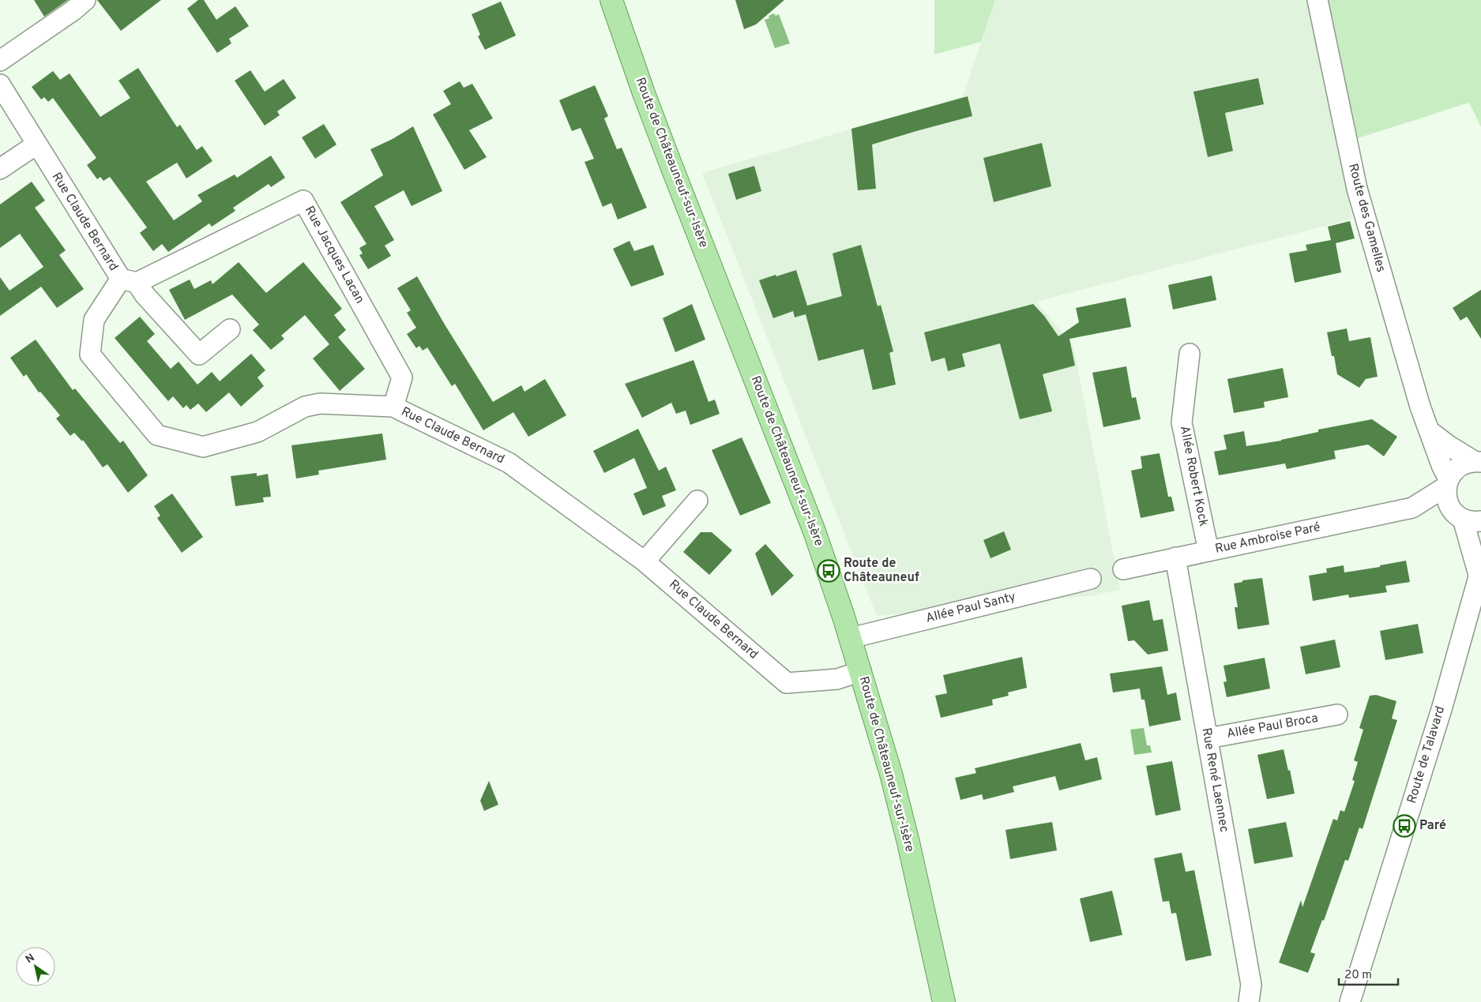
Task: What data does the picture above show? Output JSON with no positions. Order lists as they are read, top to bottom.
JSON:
{
  "streets": {
    "main road": ["Route de Châteauneuf-sur-Isère"],
    "street": [
      "Route des Gamelles",
      "Rue Claude Bernard",
      "Rue Jacques Lacan",
      "Allée Robert Kock",
      "Rue Ambroise Paré",
      "Allée Paul Santy",
      "Allée Paul Broca",
      "Route de Talavard",
      "Rue René Laennec"
    ]
  },
  "crossings": [
    ["Route de Châteauneuf-sur-Isère", "Rue Claude Bernard"],
    ["Route de Châteauneuf-sur-Isère", "Allée Paul Santy"],
    ["Route des Gamelles", "Rue Ambroise Paré"],
    ["Route des Gamelles", "Route de Talavard"],
    ["Rue Claude Bernard", "Rue Jacques Lacan"],
    ["Allée Robert Kock", "Rue Ambroise Paré"],
    ["Rue Ambroise Paré", "Route de Talavard"],
    ["Rue Ambroise Paré", "Rue René Laennec"],
    ["Allée Paul Broca", "Rue René Laennec"]
  ],
  "places": {
    "bus stop": ["Route de Châteauneuf", "Paré"]
  },
  "scale_bar": "20 m",
  "north": "top left"
}
